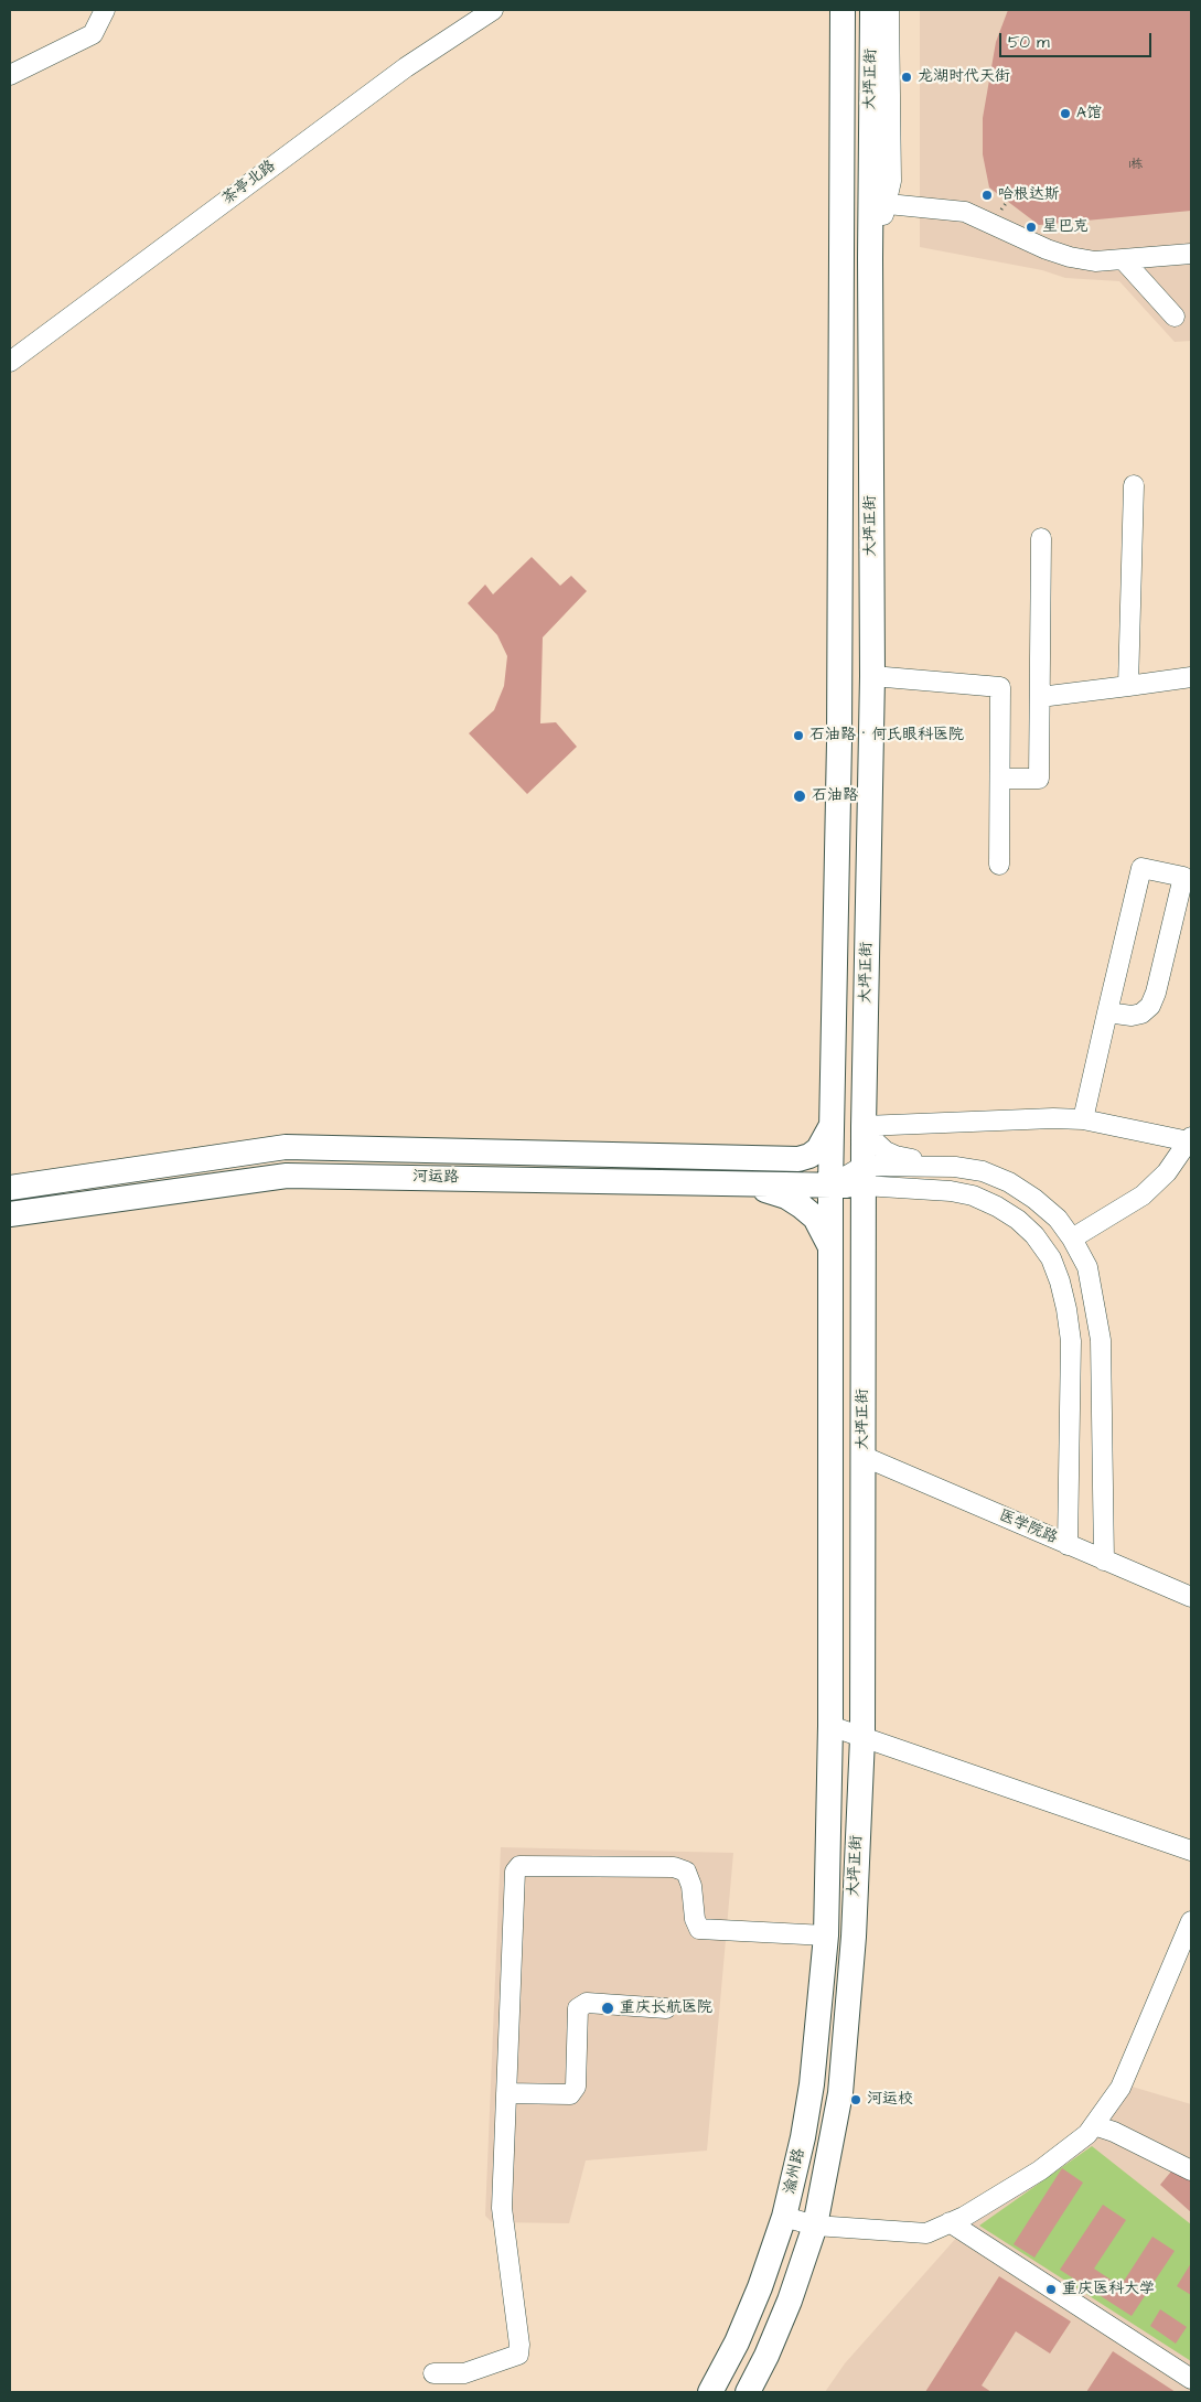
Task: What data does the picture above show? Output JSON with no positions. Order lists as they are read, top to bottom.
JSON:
{
  "streets": {
    "main road": ["大坪正街", "河运路", "渝州路"],
    "street": ["茶亭北路", "医学院路"]
  },
  "crossings": [
    ["大坪正街", "河运路"],
    ["大坪正街", "医学院路"],
    ["大坪正街", "渝州路"]
  ],
  "places": [
    "龙湖时代天街",
    "A馆",
    "哈根达斯",
    "星巴克",
    "石油路‧何氏眼科医院",
    "石油路",
    "重庆长航医院",
    "河运校",
    "重庆医科大学"
  ],
  "house_numbers": ["1栋"],
  "scale_bar": "50 m"
}
